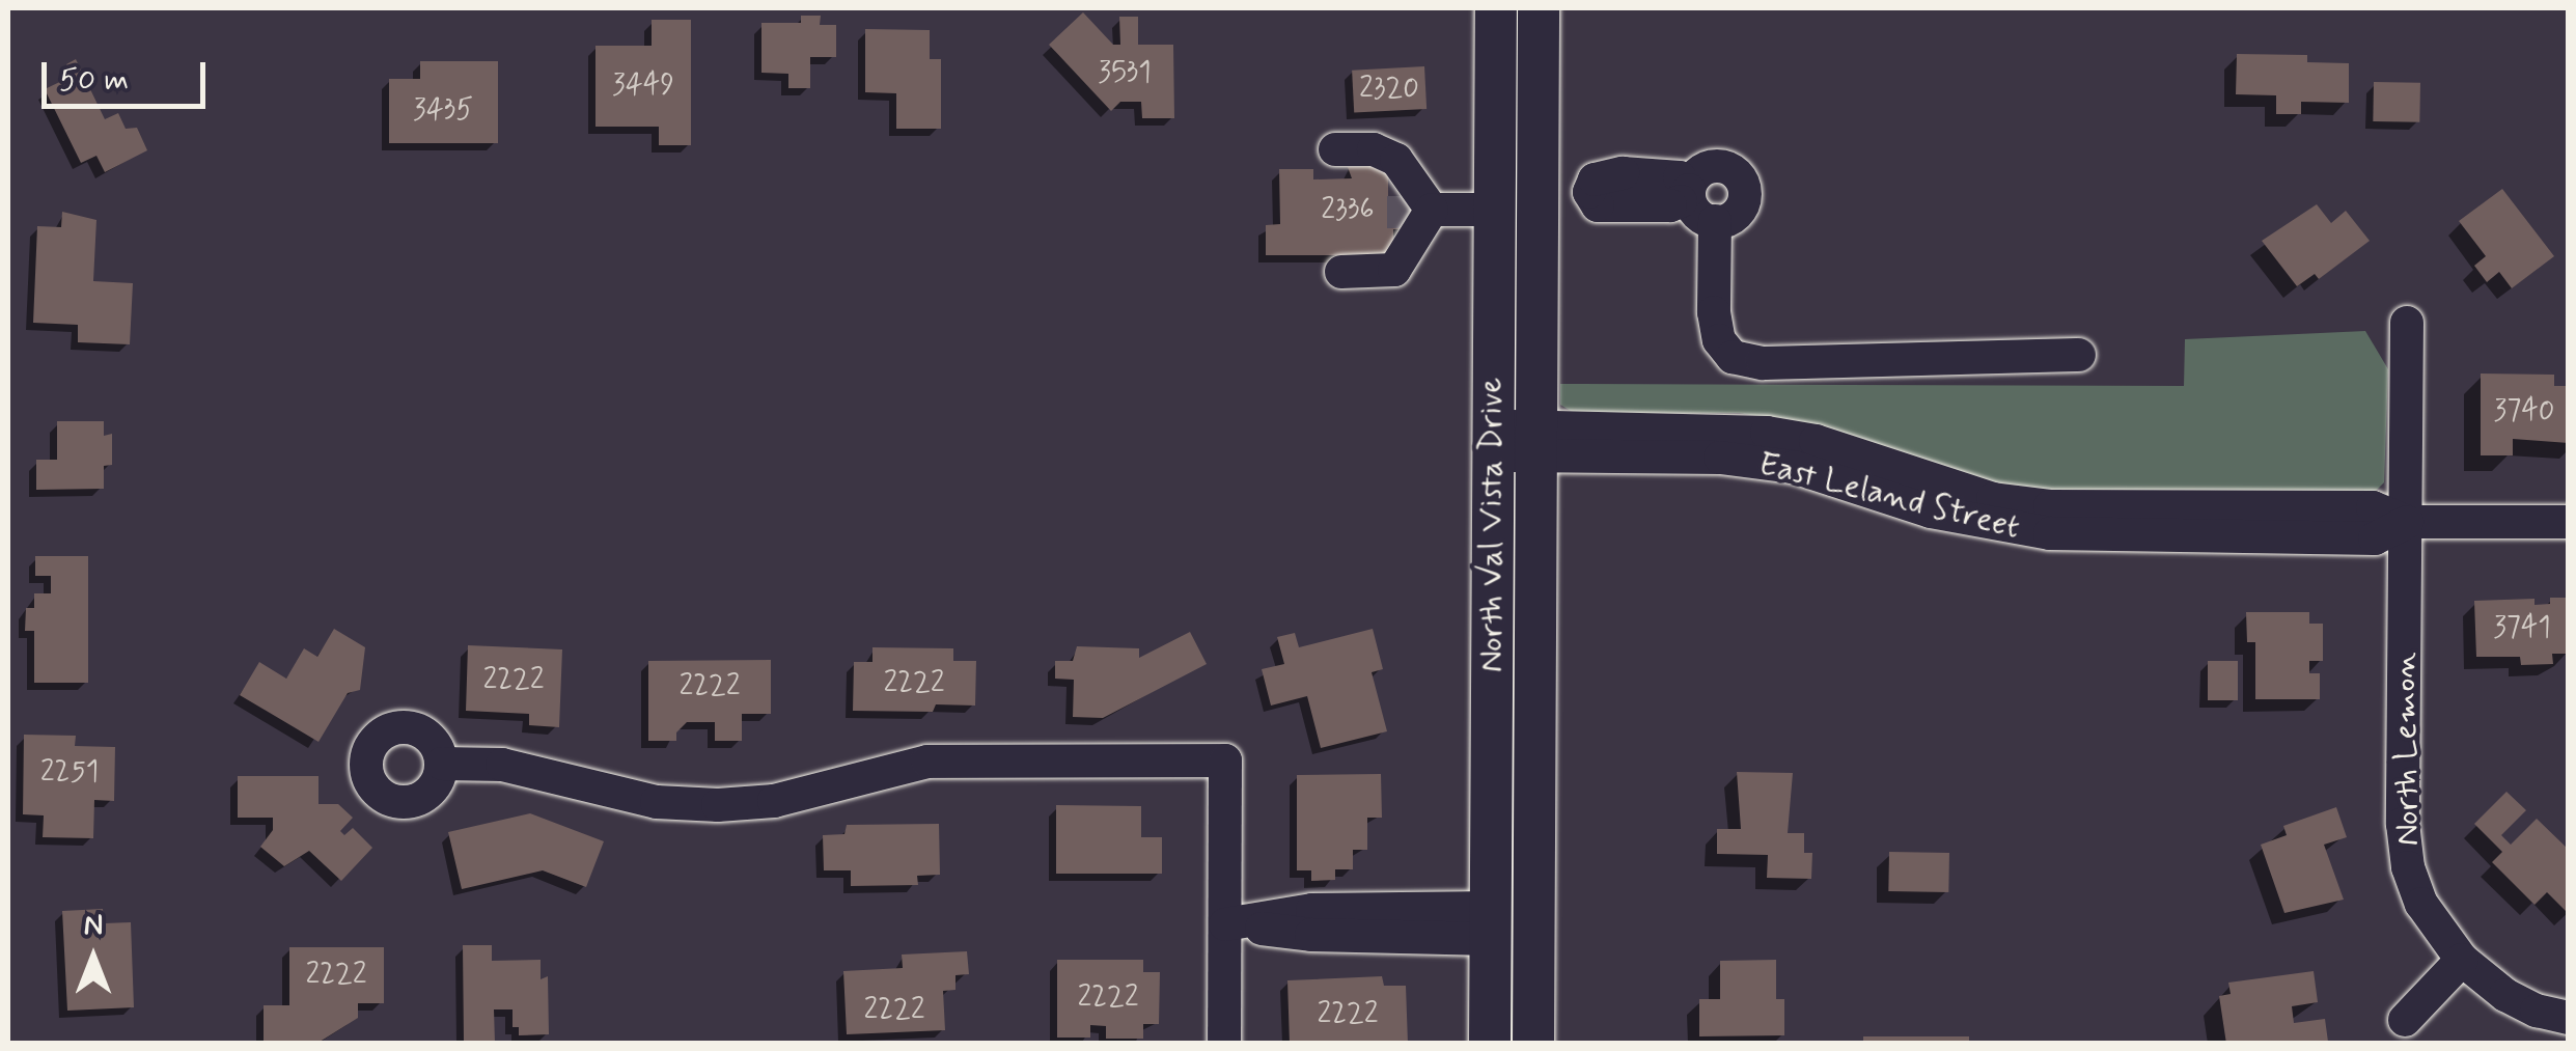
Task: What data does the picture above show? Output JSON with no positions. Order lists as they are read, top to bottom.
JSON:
{
  "streets": {
    "main road": ["North Val Vista Drive"],
    "street": ["East Leland Street", "North Lemon"]
  },
  "crossings": [
    ["East Leland Street", "North Val Vista Drive"],
    ["East Leland Street", "North Lemon"]
  ],
  "house_numbers": [
    "3531",
    "3449",
    "2320",
    "3435",
    "2336",
    "3740",
    "3741",
    "2222",
    "2222",
    "2222",
    "2251",
    "2222",
    "2222",
    "2222",
    "2222"
  ],
  "scale_bar": "50 m",
  "north": "top"
}
